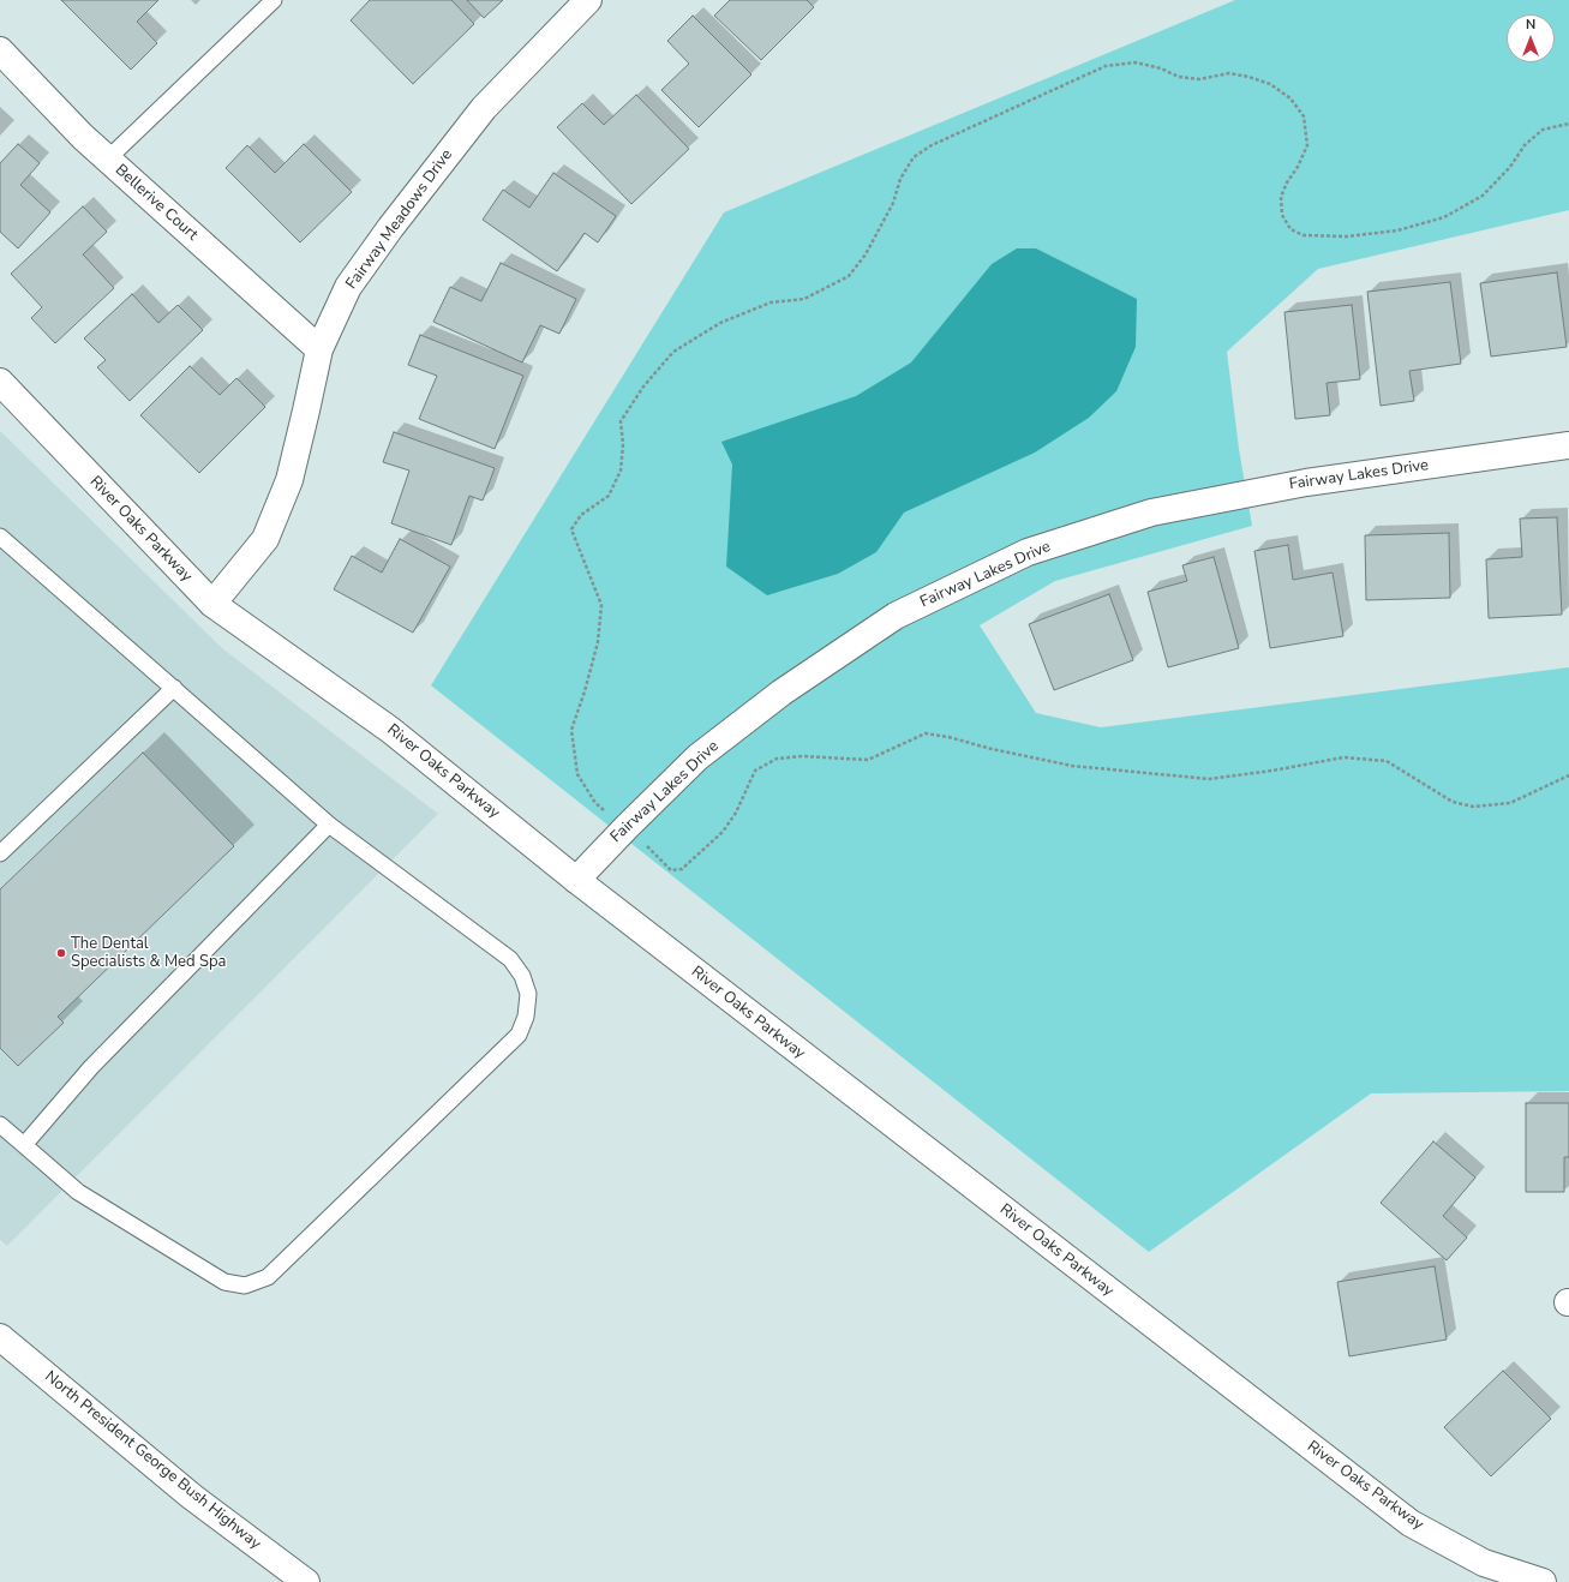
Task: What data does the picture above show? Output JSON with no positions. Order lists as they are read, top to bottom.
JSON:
{
  "streets": {
    "street": [
      "Bellerive Court",
      "Fairway Meadows Drive",
      "Fairway Lakes Drive",
      "River Oaks Parkway",
      "North President George Bush Highway"
    ]
  },
  "crossings": [
    ["Bellerive Court", "Fairway Meadows Drive"],
    ["Fairway Meadows Drive", "River Oaks Parkway"],
    ["Fairway Lakes Drive", "River Oaks Parkway"]
  ],
  "places": ["The Dental Specialists & Med Spa"],
  "north": "top"
}
